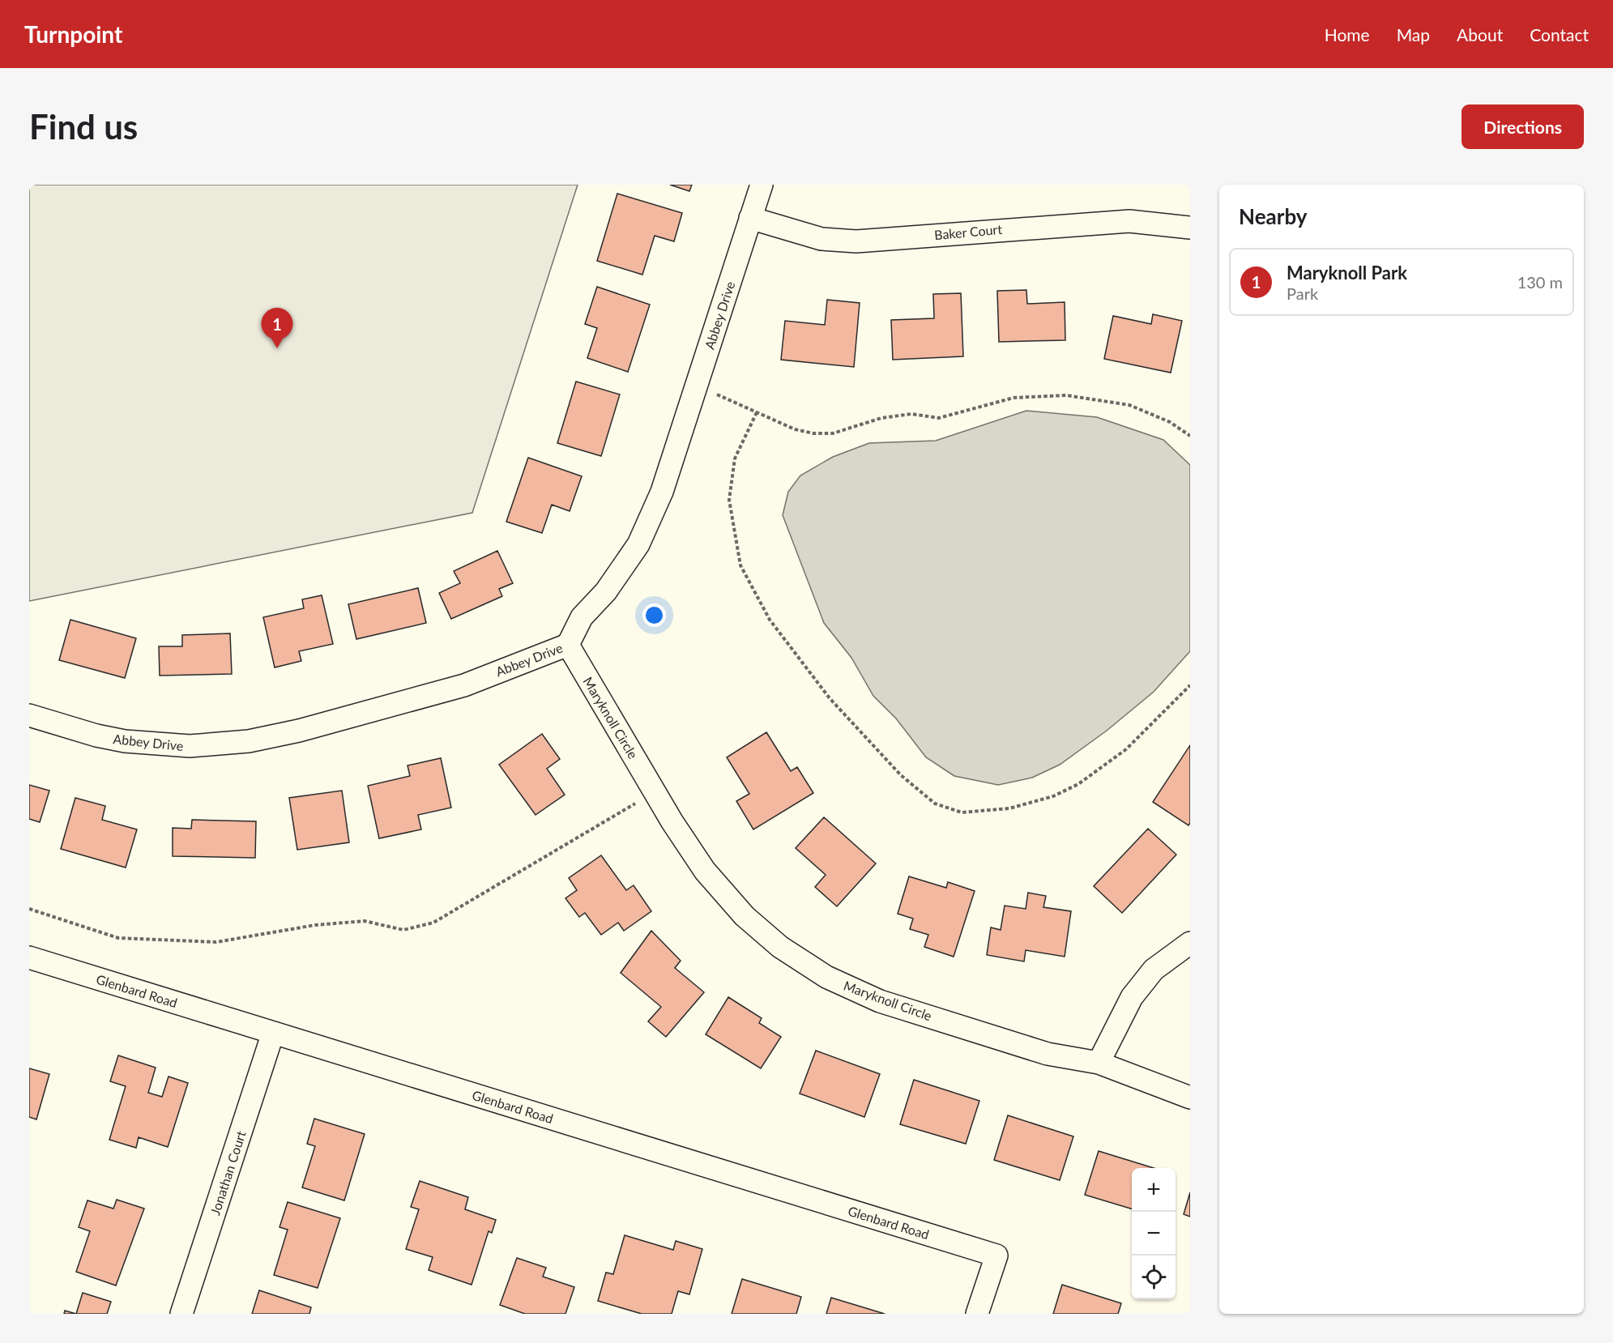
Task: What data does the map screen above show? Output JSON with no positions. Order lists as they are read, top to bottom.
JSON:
{
  "streets": {
    "street": [
      "Baker Court",
      "Abbey Drive",
      "Maryknoll Circle",
      "Glenbard Road",
      "Jonathan Court"
    ]
  },
  "crossings": [
    ["Baker Court", "Abbey Drive"],
    ["Abbey Drive", "Maryknoll Circle"],
    ["Glenbard Road", "Jonathan Court"]
  ],
  "page": {
    "header": "Turnpoint",
    "nav": [
      "Home",
      "Map",
      "About",
      "Contact"
    ],
    "buttons": "Directions",
    "title": "Find us",
    "heading": "Nearby",
    "list": [
      {
        "mark": "1",
        "name": "Maryknoll Park",
        "note": "Park",
        "value": "130 m"
      }
    ],
    "pins": "1",
    "map_buttons": ["+", "−"]
  }
}
